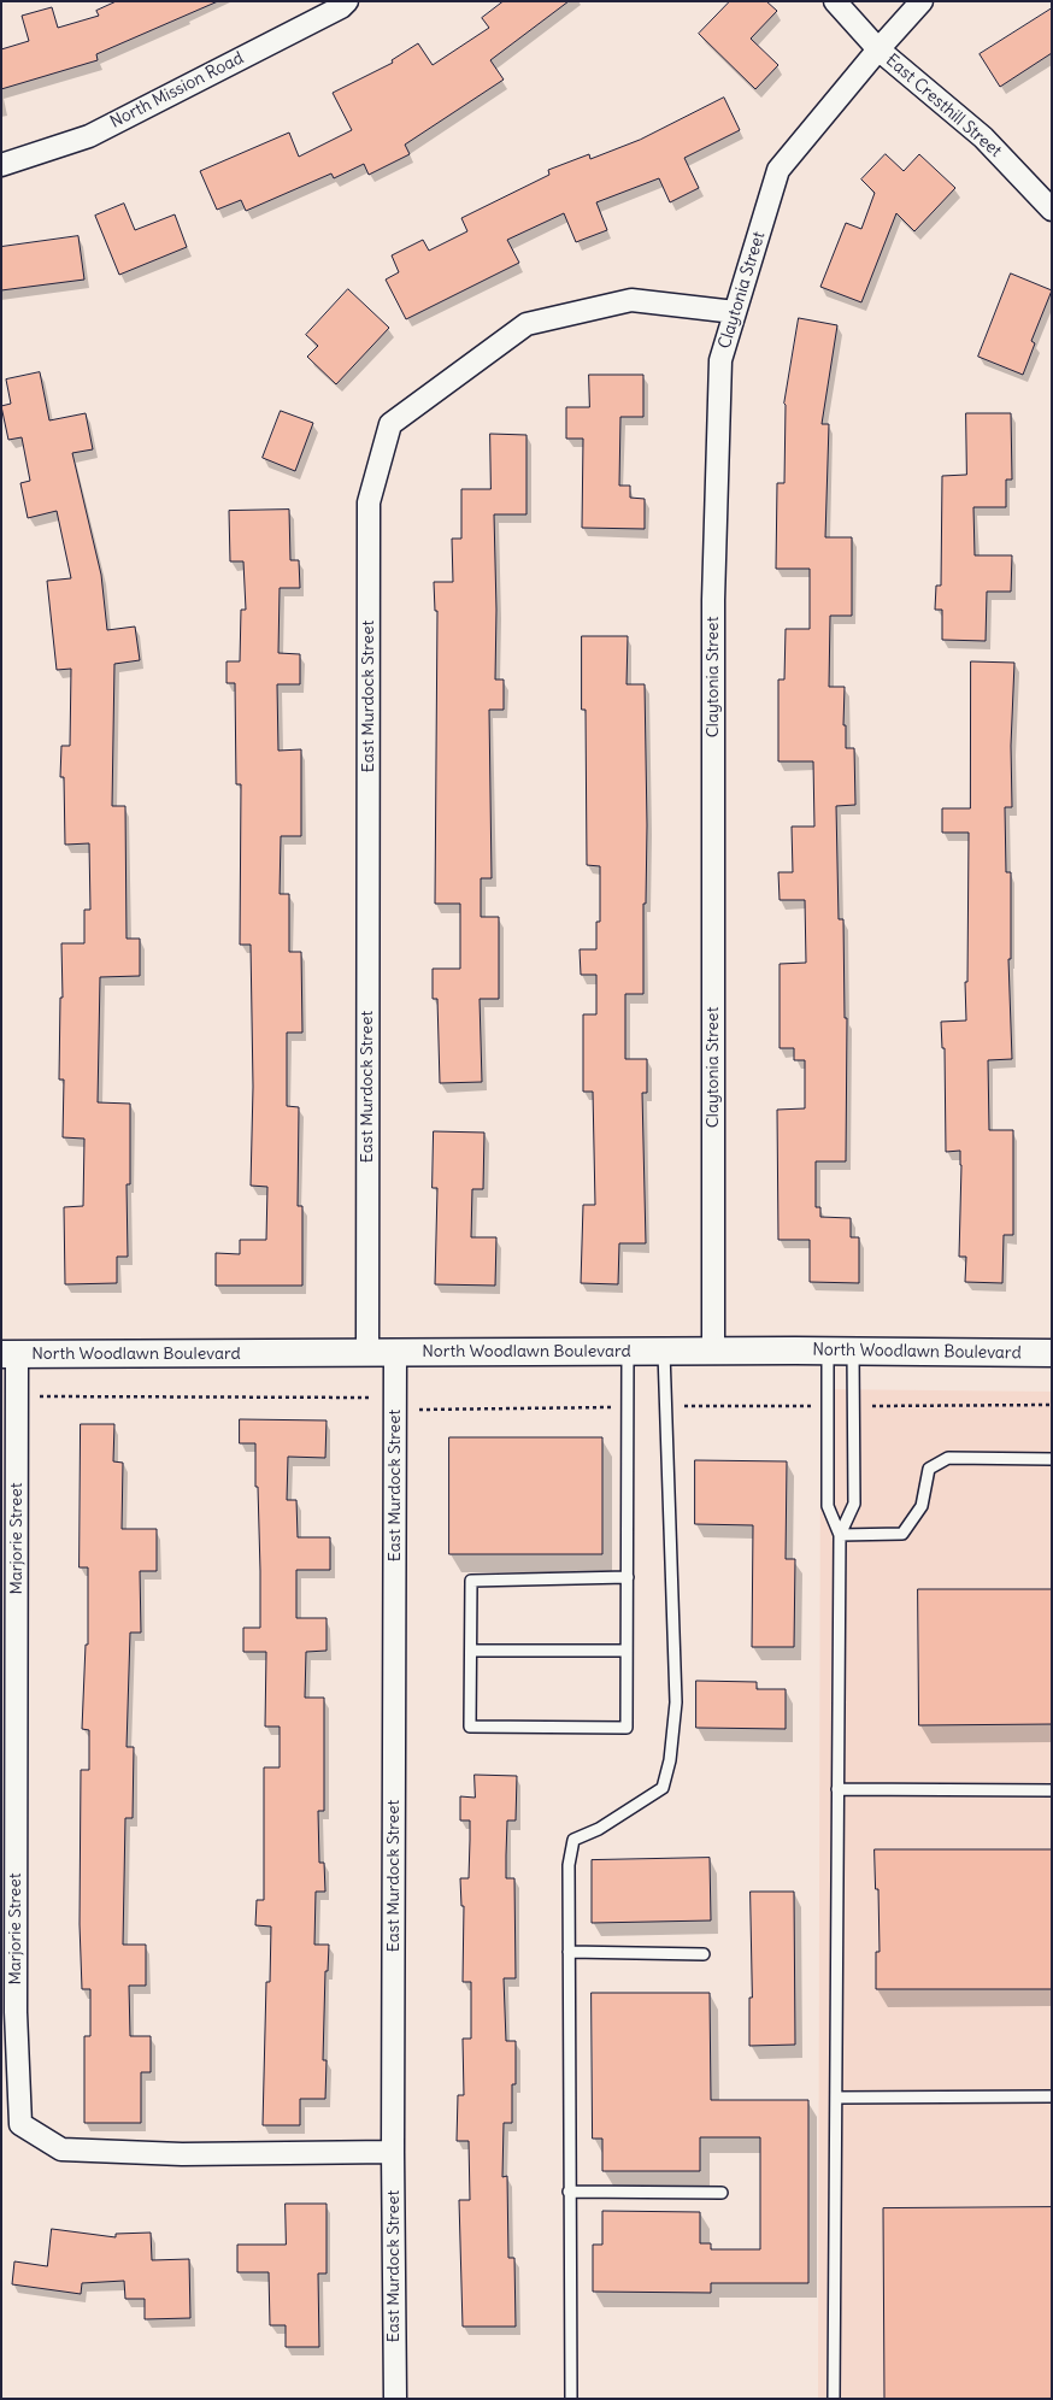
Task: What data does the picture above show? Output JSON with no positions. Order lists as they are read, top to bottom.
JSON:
{
  "streets": {
    "main road": ["North Woodlawn Boulevard"],
    "street": [
      "North Mission Road",
      "East Cresthill Street",
      "Claytonia Street",
      "East Murdock Street",
      "Marjorie Street"
    ]
  },
  "crossings": [
    ["East Cresthill Street", "Claytonia Street"],
    ["Claytonia Street", "East Murdock Street"],
    ["Claytonia Street", "North Woodlawn Boulevard"],
    ["East Murdock Street", "North Woodlawn Boulevard"],
    ["East Murdock Street", "Marjorie Street"],
    ["North Woodlawn Boulevard", "Marjorie Street"]
  ]
}
